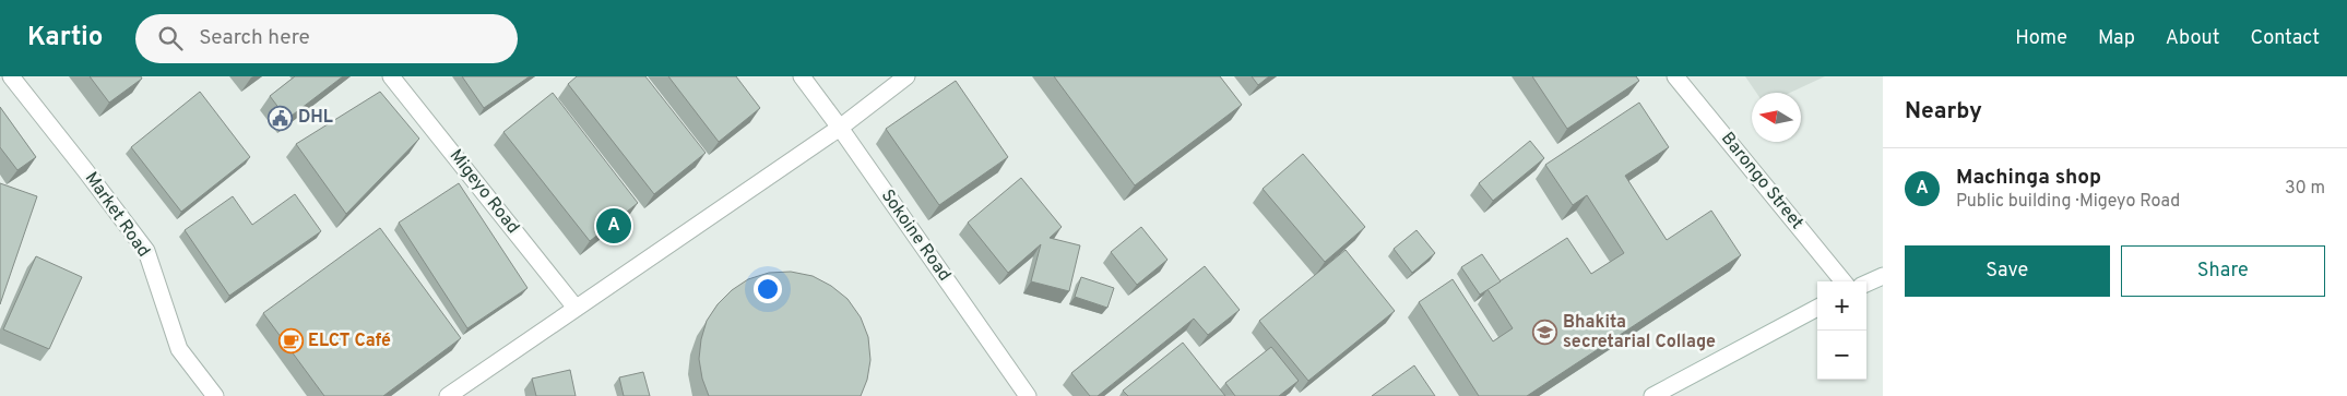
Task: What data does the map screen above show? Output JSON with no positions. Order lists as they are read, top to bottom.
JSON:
{
  "streets": {
    "street": [
      "Barongo Street",
      "Migeyo Road",
      "Market Road",
      "Sokoine Road"
    ]
  },
  "places": {
    "public building": ["DHL"],
    "school or university": ["Bhakita secretarial Collage"],
    "cafe": ["ELCT Café"]
  },
  "north": "left",
  "page": {
    "header": "Kartio",
    "search": "Search here",
    "nav": [
      "Home",
      "Map",
      "About",
      "Contact"
    ],
    "heading": "Nearby",
    "list": [
      {
        "mark": "A",
        "name": "Machinga shop",
        "note": "Public building · Migeyo Road",
        "value": "30 m"
      }
    ],
    "pins": "A",
    "buttons": ["Save", "Share"],
    "map_buttons": ["+", "−"]
  }
}
